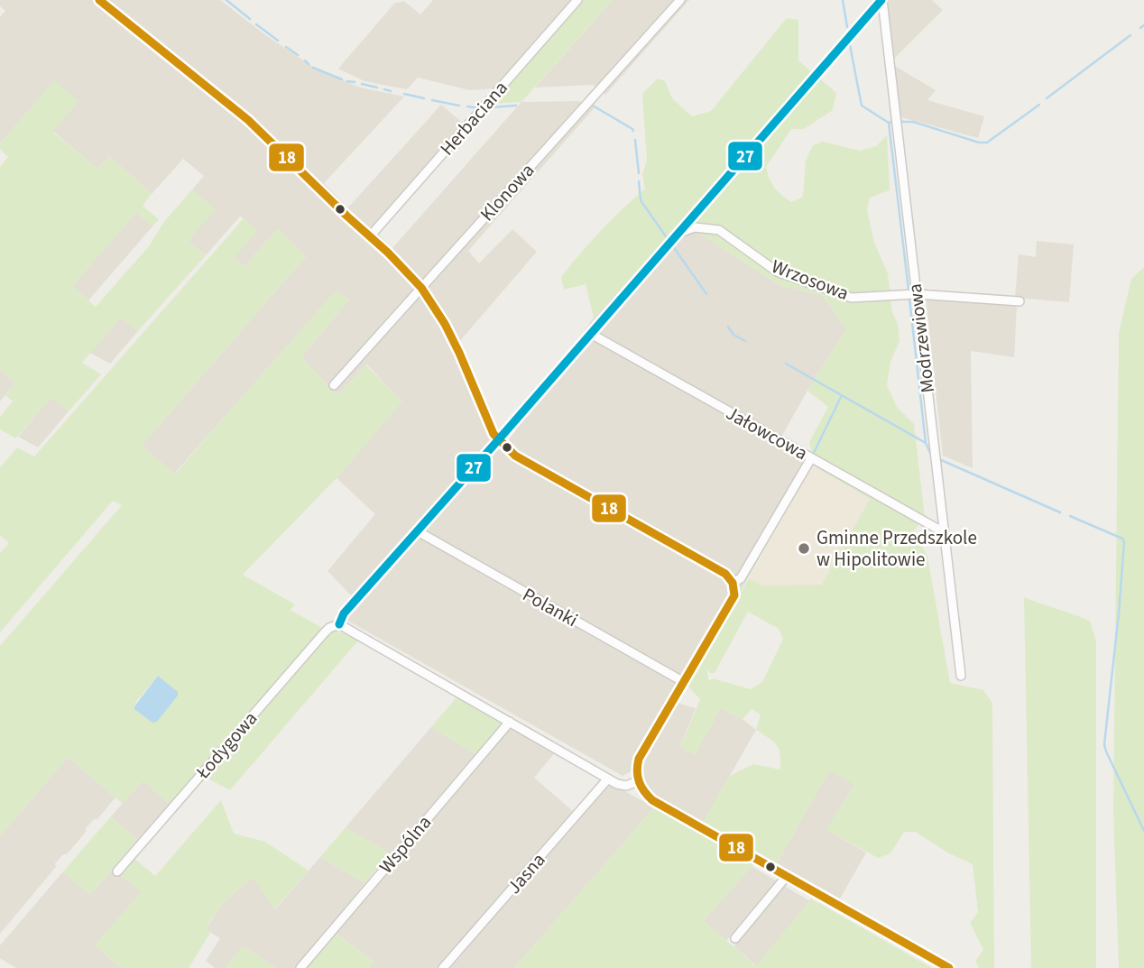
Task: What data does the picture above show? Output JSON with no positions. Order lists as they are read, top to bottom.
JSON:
{
  "streets": {
    "street": [
      "Herbaciana",
      "Klonowa",
      "Wrzosowa",
      "Modrzewiowa",
      "Jałowcowa",
      "Polanki",
      "Łodygowa",
      "Wspólna",
      "Jasna"
    ]
  },
  "crossings": [
    ["Wrzosowa", "Modrzewiowa"],
    ["Wrzosowa", "Łodygowa"],
    ["Modrzewiowa", "Jałowcowa"],
    ["Modrzewiowa", "Łodygowa"],
    ["Jałowcowa", "Łodygowa"],
    ["Polanki", "Łodygowa"]
  ],
  "places": ["Gminne Przedszkole w Hipolitowie"],
  "lines": ["transit line 18", "transit line 27"]
}
